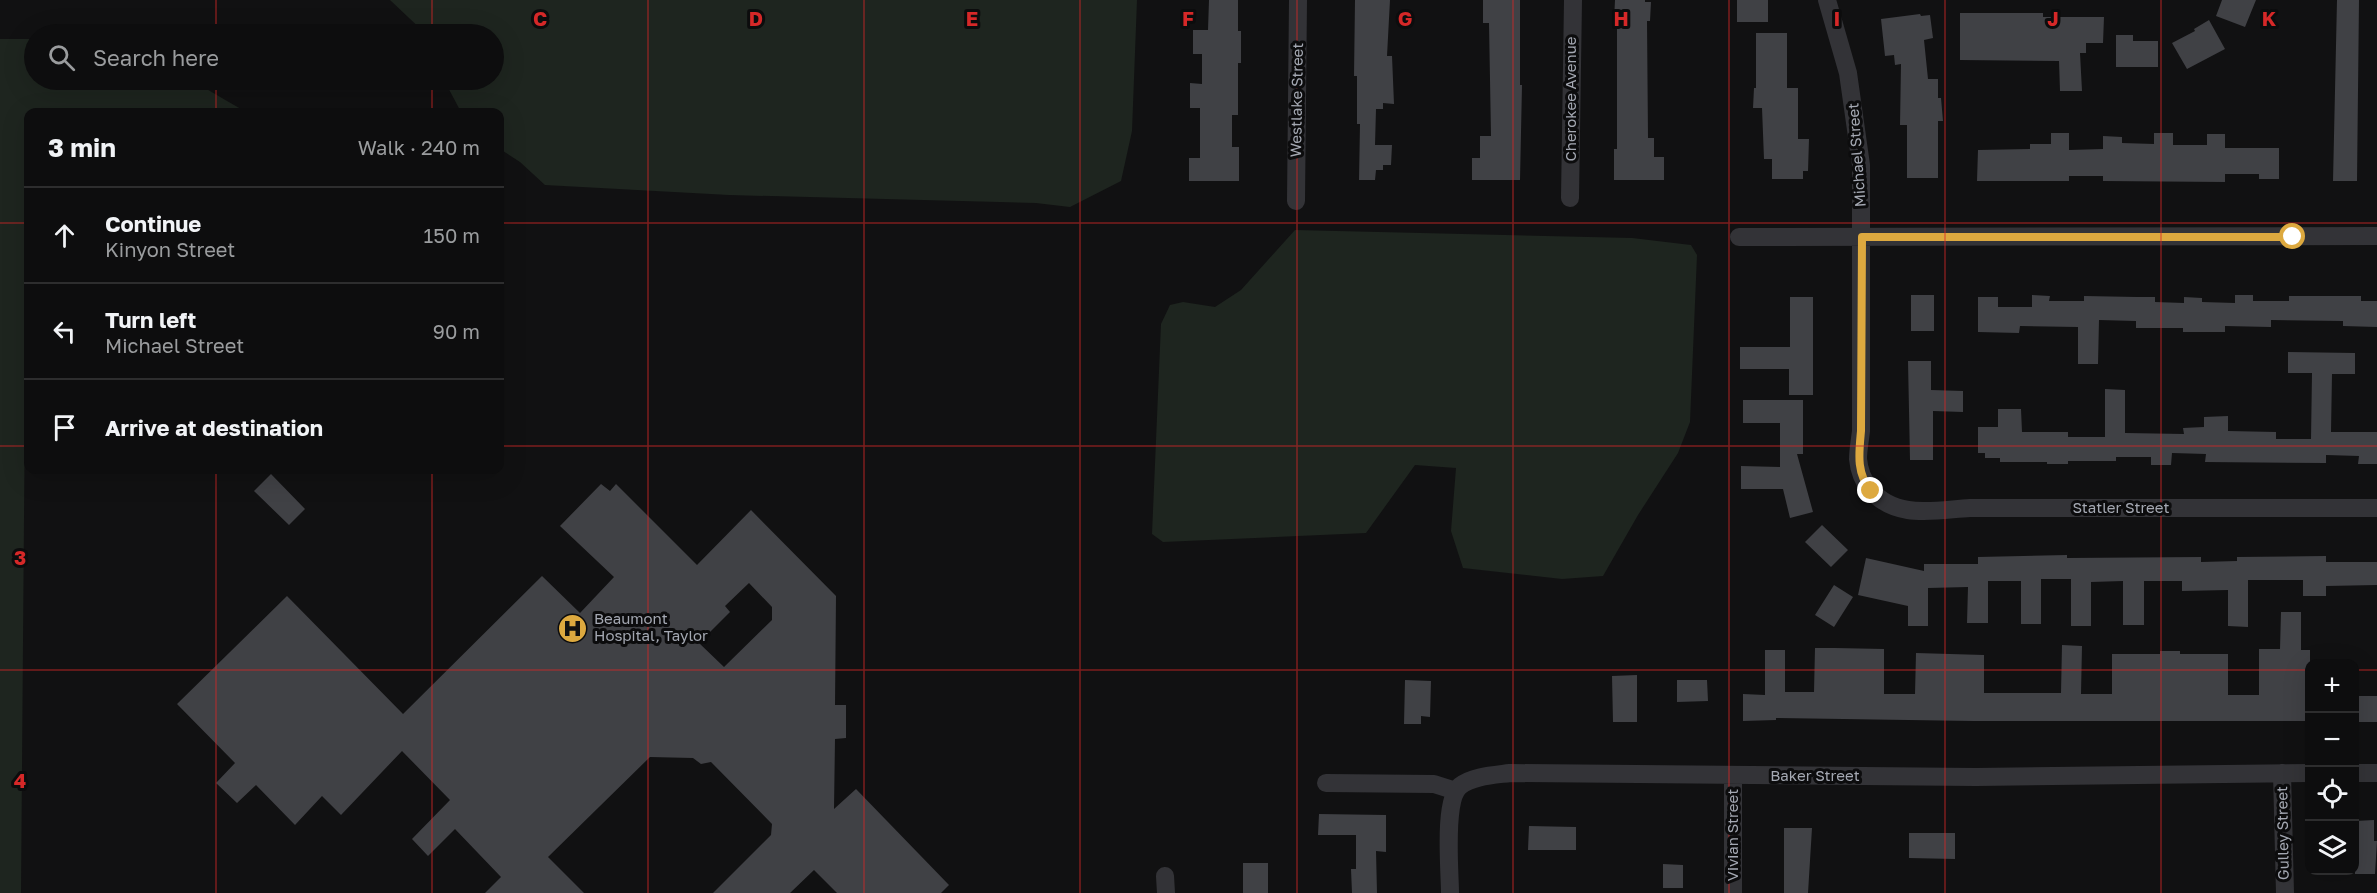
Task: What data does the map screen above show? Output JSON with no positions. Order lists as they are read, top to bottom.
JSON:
{
  "streets": {
    "street": [
      "Cherokee Avenue",
      "Westlake Street",
      "Michael Street",
      "Statler Street",
      "Baker Street",
      "Gulley Street",
      "Vivian Street"
    ]
  },
  "crossings": [
    ["Michael Street", "Statler Street"],
    ["Baker Street", "Gulley Street"],
    ["Baker Street", "Vivian Street"]
  ],
  "places": {
    "hospital": ["Beaumont Hospital, Taylor"]
  },
  "page": {
    "search": "Search here",
    "heading": ["3 min", "Walk · 240 m"],
    "list": [
      ["Continue", "Kinyon Street", "150 m"],
      ["Turn left", "Michael Street", "90 m"],
      "Arrive at destination"
    ],
    "map_buttons": ["+", "−"]
  },
  "grid": {
    "columns": [
      "C",
      "D",
      "E",
      "F",
      "G",
      "H",
      "I",
      "J",
      "K"
    ],
    "rows": ["3", "4"]
  }
}
